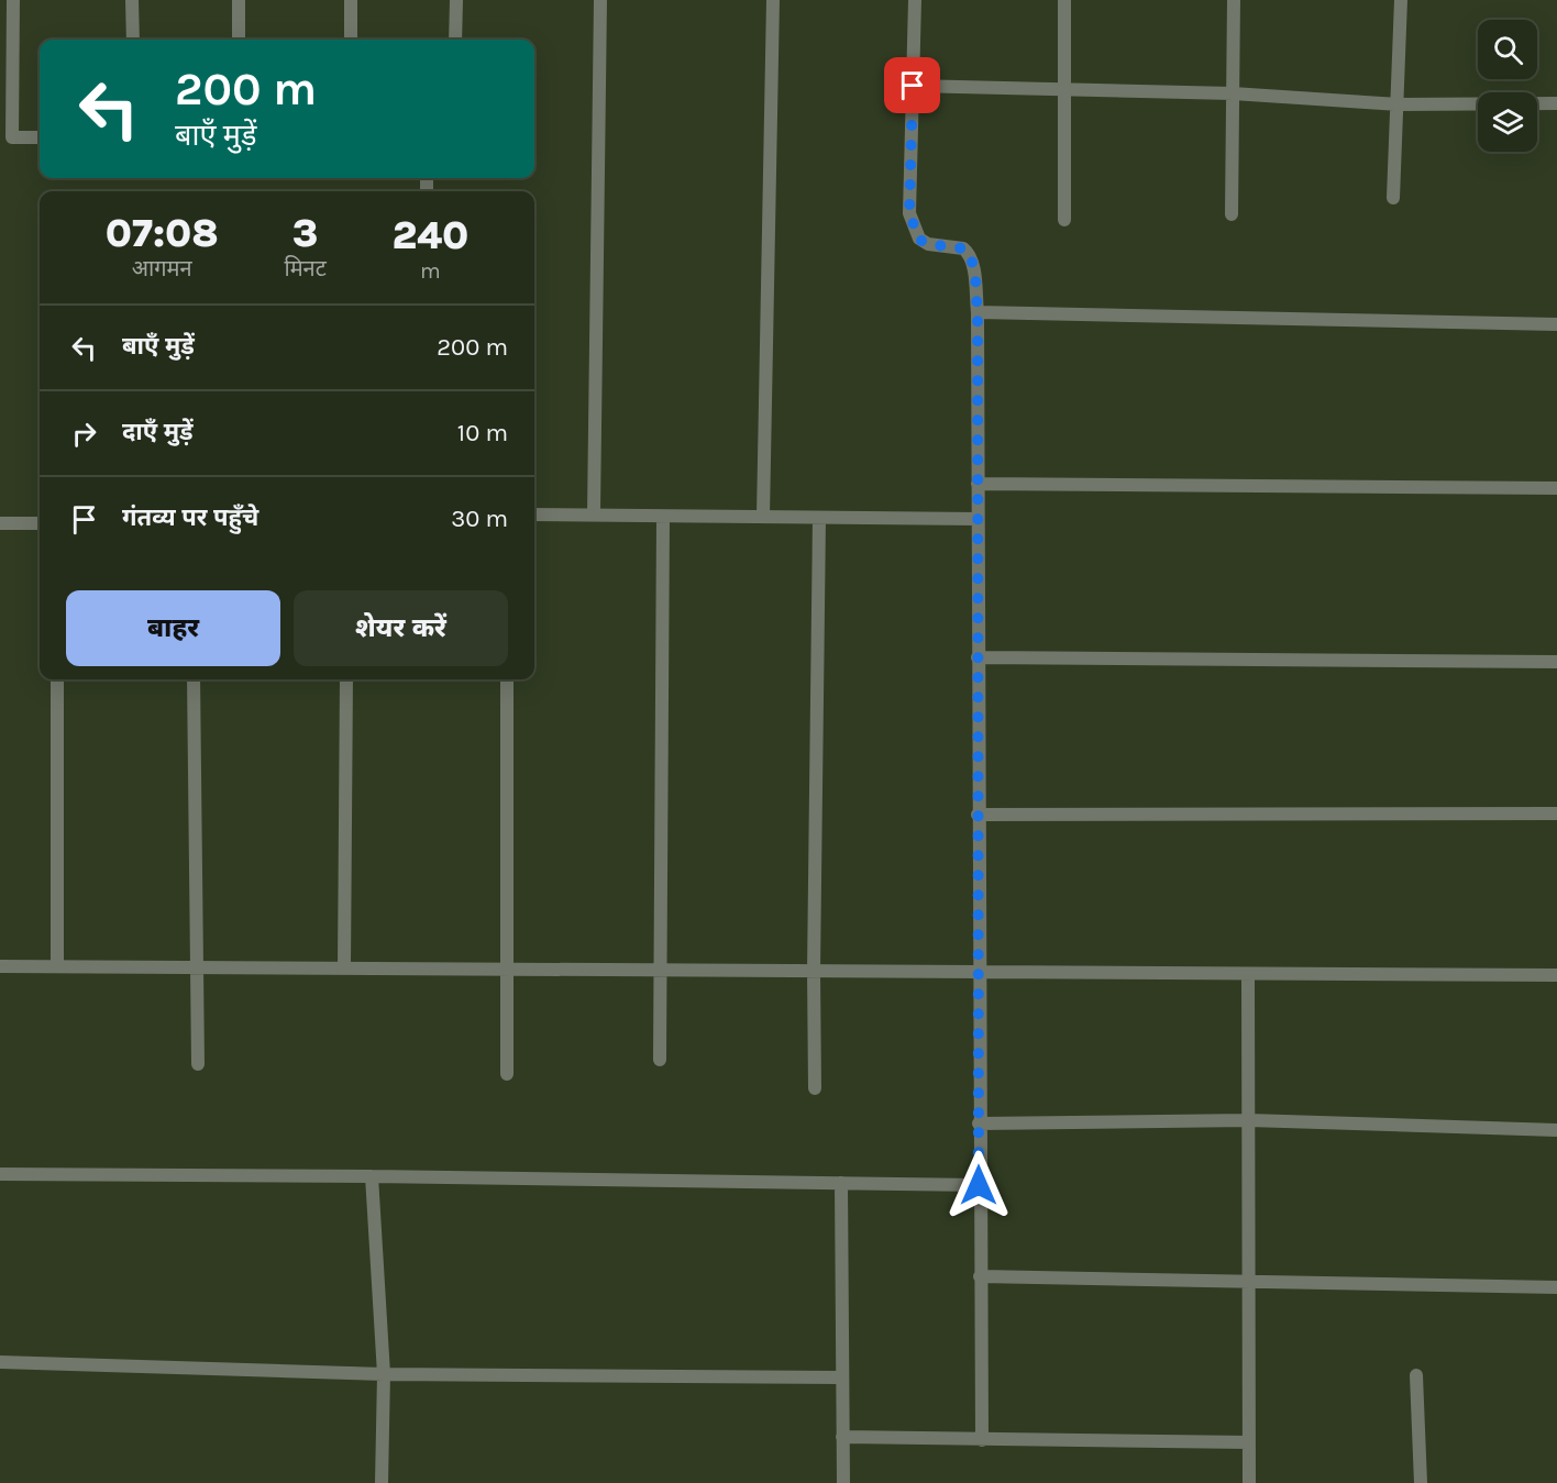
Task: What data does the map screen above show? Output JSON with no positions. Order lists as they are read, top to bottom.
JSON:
{
  "page": {
    "turn": ["200 m", "बाएँ मुड़ें"],
    "eta": [
      "07:08",
      "आगमन",
      "3",
      "मिनट",
      "240",
      "m"
    ],
    "list": [
      {
        "name": "बाएँ मुड़ें",
        "value": "200 m"
      },
      {
        "name": "दाएँ मुड़ें",
        "value": "10 m"
      },
      {
        "name": "गंतव्य पर पहुँचे",
        "value": "30 m"
      }
    ],
    "buttons": ["बाहर", "शेयर करें"]
  }
}
